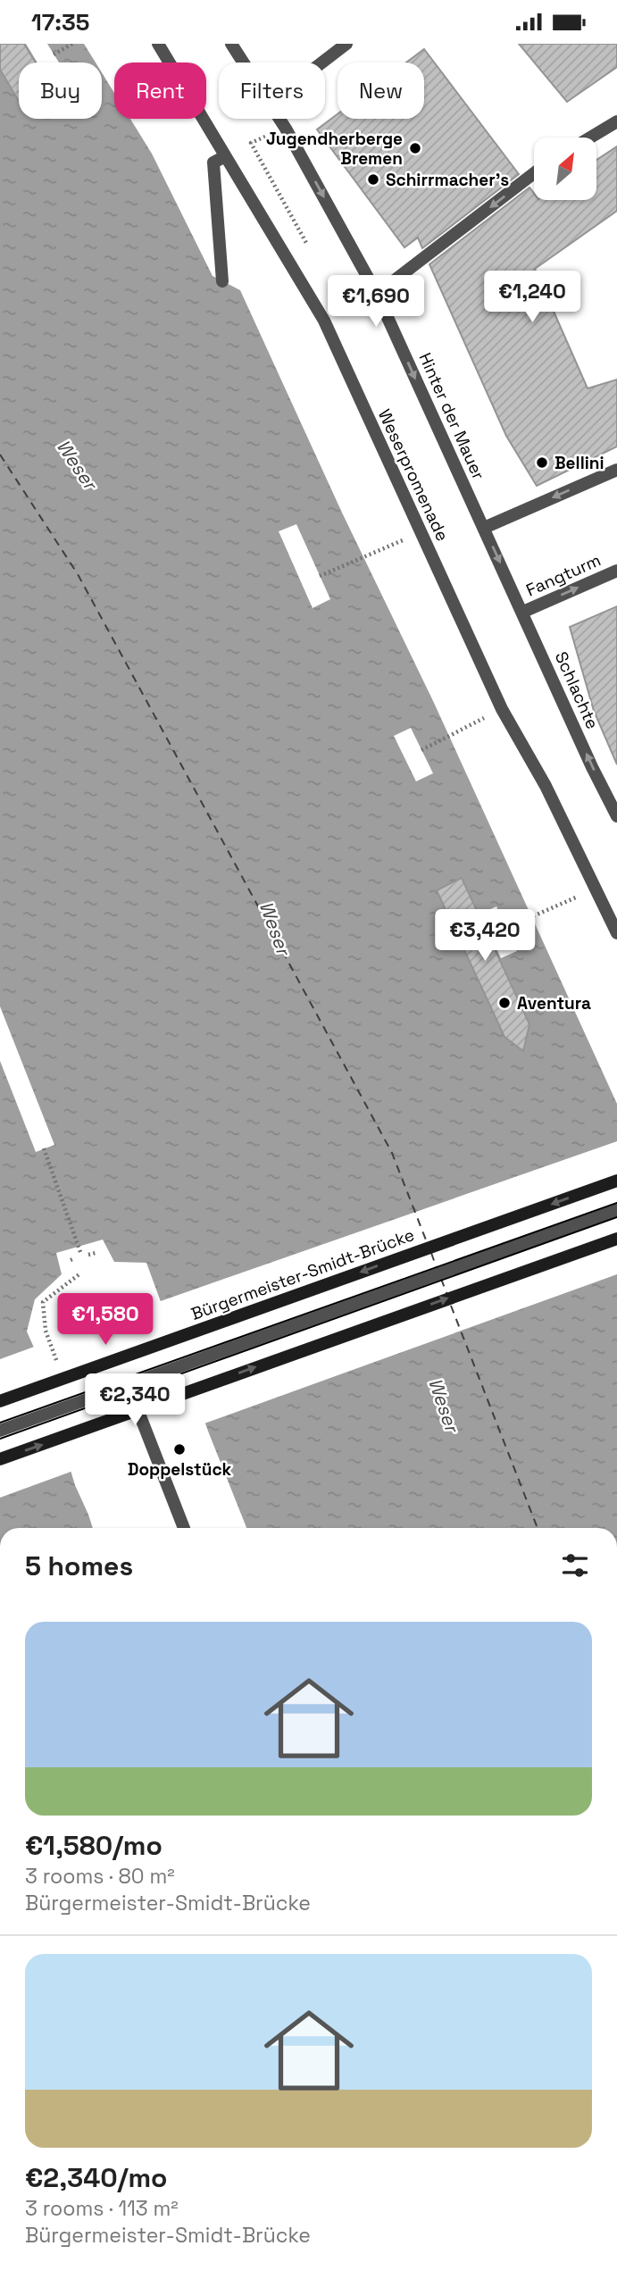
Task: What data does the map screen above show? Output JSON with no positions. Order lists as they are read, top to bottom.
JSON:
{
  "streets": {
    "main road": ["Bürgermeister-Smidt-Brücke"],
    "street": [
      "Hinter der Mauer",
      "Weserpromenade",
      "Fangturm",
      "Schlachte"
    ]
  },
  "crossings": [
    ["Hinter der Mauer", "Fangturm"],
    ["Hinter der Mauer", "Schlachte"],
    ["Fangturm", "Schlachte"]
  ],
  "one_way": ["Hinter der Mauer", "Schlachte"],
  "water": ["Weser"],
  "places": [
    "Jugendherberge Bremen",
    "Schirrmacher's",
    "Bellini",
    "Aventura",
    "Doppelstück"
  ],
  "north": "top right",
  "page": {
    "status": "17:35",
    "chip": [
      "Buy",
      "Rent",
      "Filters",
      "New"
    ],
    "price": [
      "€1,240",
      "€1,690",
      "€3,420",
      "€1,580",
      "€2,340"
    ],
    "heading": "5 homes",
    "list": [
      {
        "name": "€1,580/mo",
        "note": "3 rooms · 80 m² · Bürgermeister-Smidt-Brücke"
      },
      {
        "name": "€2,340/mo",
        "note": "3 rooms · 113 m² · Bürgermeister-Smidt-Brücke"
      }
    ]
  }
}
